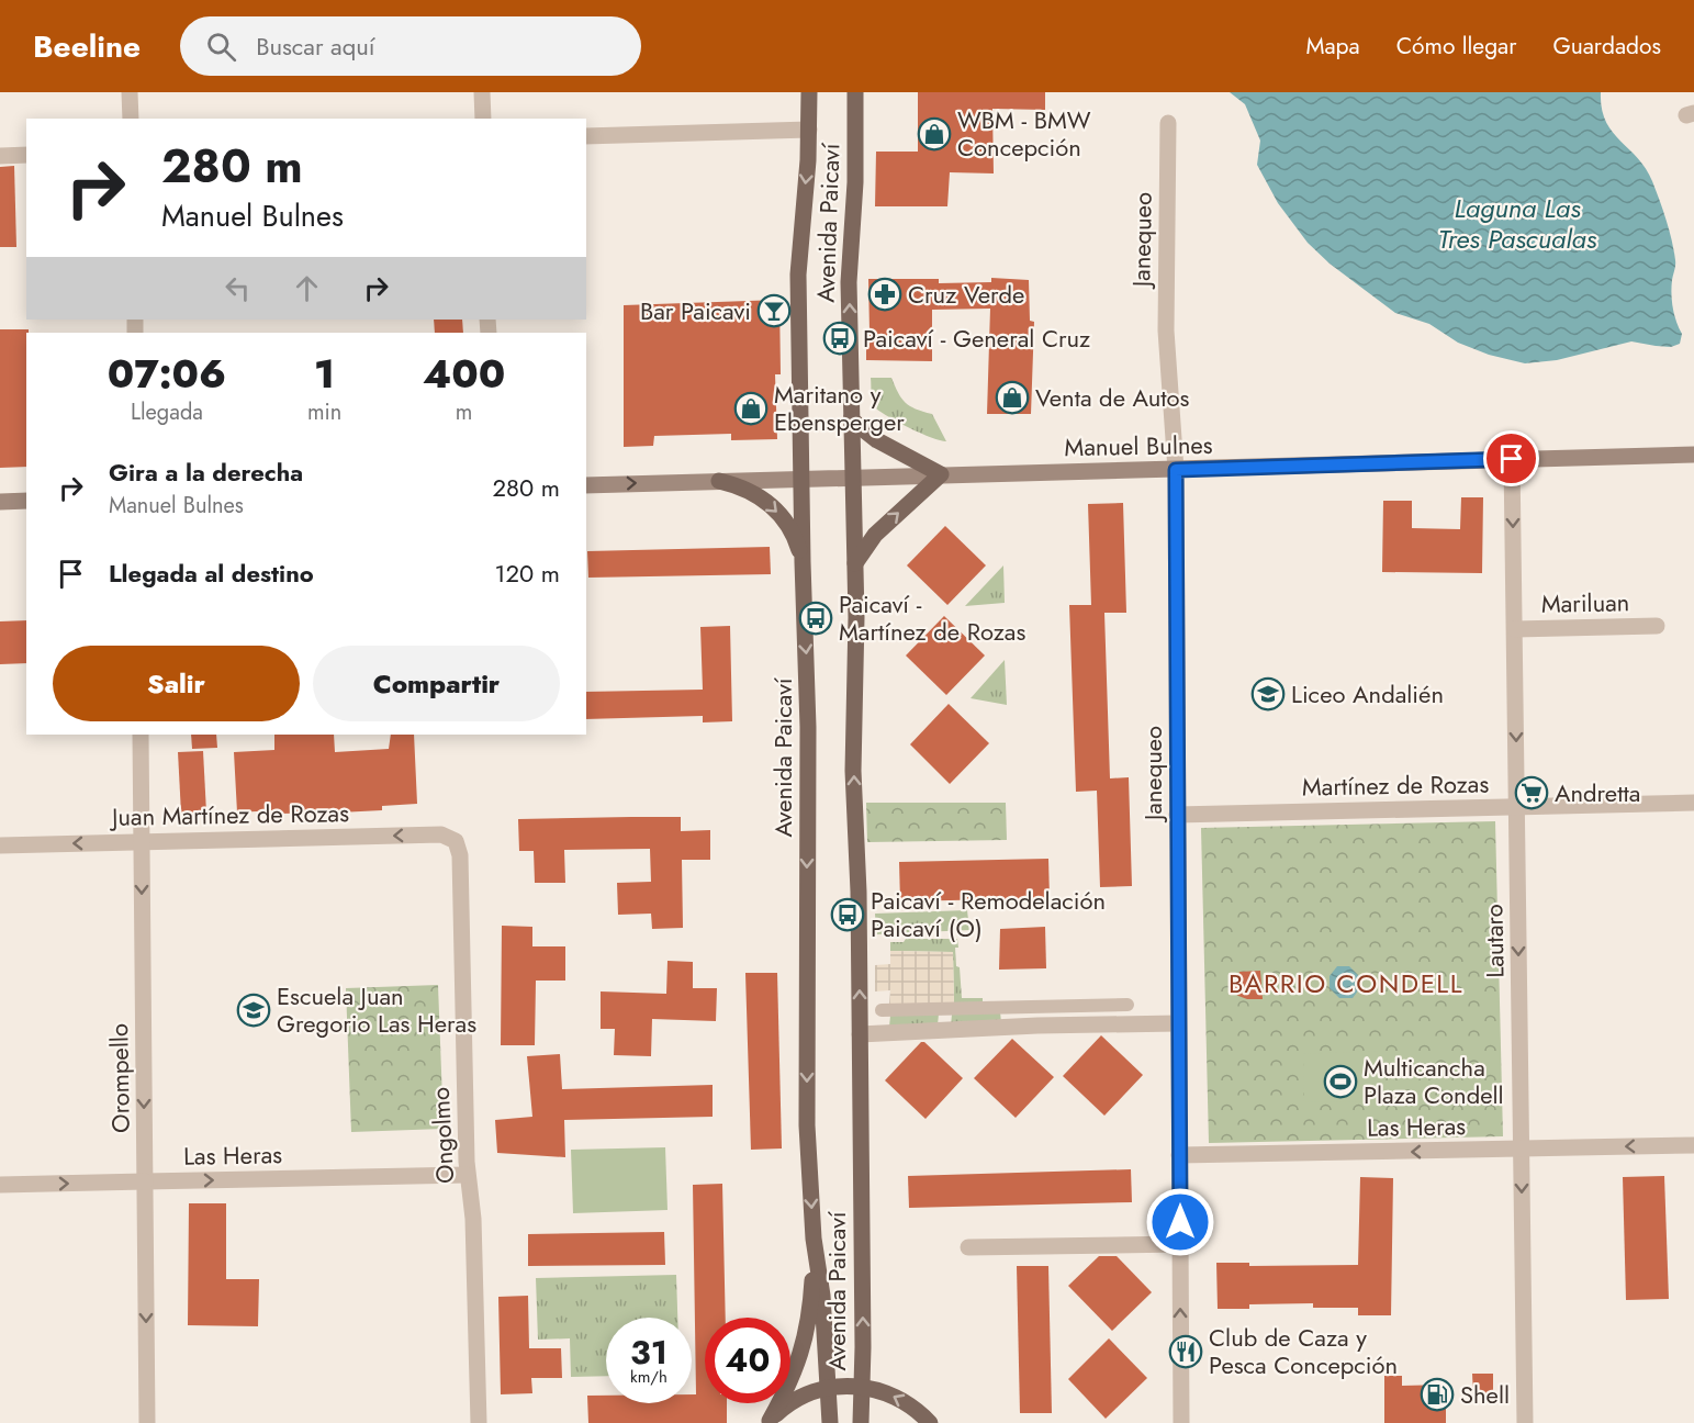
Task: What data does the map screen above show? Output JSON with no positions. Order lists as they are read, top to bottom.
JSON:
{
  "streets": {
    "main road": ["Avenida Paicaví", "Manuel Bulnes"],
    "street": [
      "Janequeo",
      "Mariluan",
      "Martínez de Rozas",
      "Juan Martínez de Rozas",
      "Lautaro",
      "Orompello",
      "Las Heras",
      "Ongolmo"
    ]
  },
  "crossings": [
    ["Avenida Paicaví", "Manuel Bulnes"],
    ["Janequeo", "Manuel Bulnes"],
    ["Janequeo", "Martínez de Rozas"],
    ["Janequeo", "Las Heras"],
    ["Manuel Bulnes", "Lautaro"],
    ["Mariluan", "Lautaro"],
    ["Martínez de Rozas", "Lautaro"],
    ["Juan Martínez de Rozas", "Orompello"],
    ["Juan Martínez de Rozas", "Ongolmo"],
    ["Lautaro", "Las Heras"],
    ["Orompello", "Las Heras"],
    ["Las Heras", "Ongolmo"]
  ],
  "one_way": ["Juan Martínez de Rozas", "Lautaro", "Orompello"],
  "districts": ["BARRIO CONDELL"],
  "water": ["Laguna Las Tres Pascualas"],
  "places": {
    "shop": ["WBM - BMW Concepción", "Venta de Autos", "Maritano y Ebensperger"],
    "pharmacy": ["Cruz Verde"],
    "bar": ["Bar Paicavi"],
    "bus stop": ["Paicaví - General Cruz", "Paicaví - Martínez de Rozas", "Paicaví - Remodelación Paicaví (O)"],
    "school or university": ["Liceo Andalién", "Escuela Juan Gregorio Las Heras"],
    "supermarket": ["Andretta"],
    "sports": ["Multicancha Plaza Condell"],
    "restaurant": ["Club de Caza y Pesca Concepción"],
    "fuel station": ["Shell"]
  },
  "page": {
    "header": "Beeline",
    "search": "Buscar aquí",
    "nav": ["Mapa", "Cómo llegar", "Guardados"],
    "turn": ["280 m", "Manuel Bulnes"],
    "eta": [
      "07:06",
      "Llegada",
      "1",
      "min",
      "400",
      "m"
    ],
    "list": [
      {
        "name": "Gira a la derecha",
        "note": "Manuel Bulnes",
        "value": "280 m"
      },
      {
        "name": "Llegada al destino",
        "value": "120 m"
      }
    ],
    "buttons": ["Salir", "Compartir"],
    "speed": "31 km/h",
    "limit": "40"
  }
}
